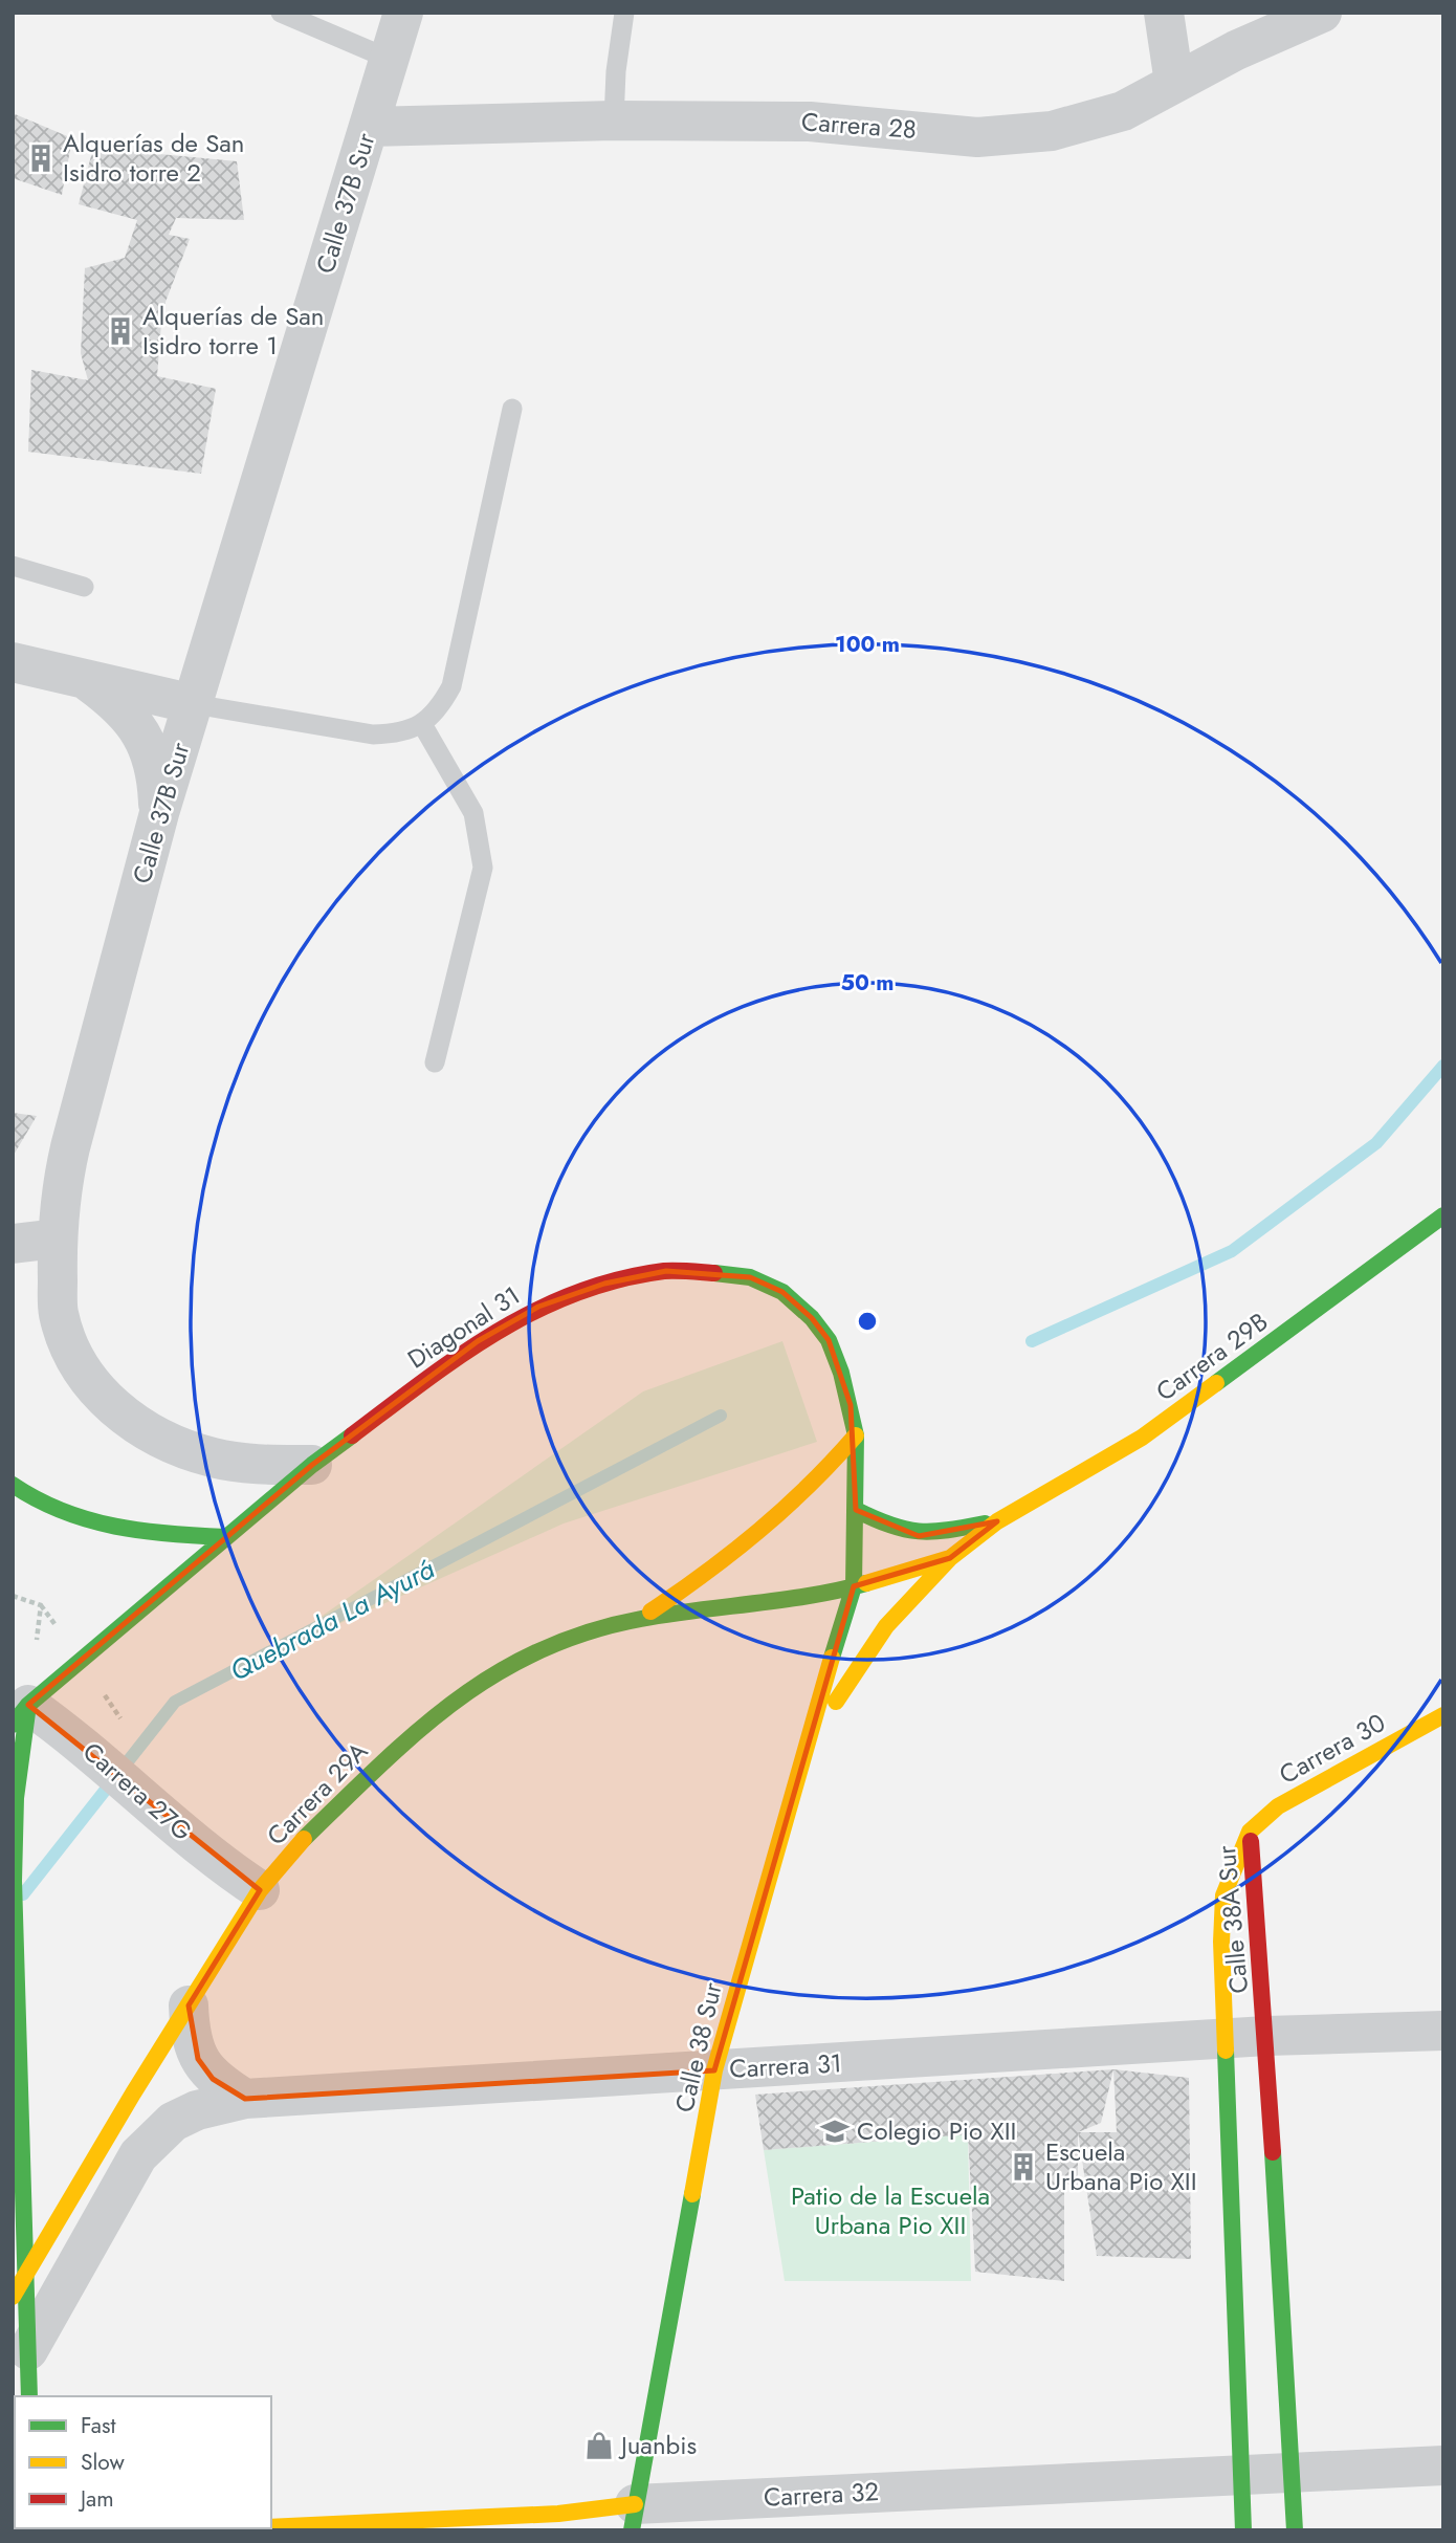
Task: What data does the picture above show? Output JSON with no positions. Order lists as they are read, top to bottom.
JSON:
{
  "streets": {
    "main road": [
      "Diagonal 31",
      "Carrera 29B",
      "Carrera 30",
      "Carrera 29A",
      "Calle 38A Sur",
      "Calle 38 Sur",
      "Carrera 32"
    ],
    "street": [
      "Carrera 28",
      "Calle 37B Sur",
      "Carrera 27G",
      "Carrera 31"
    ]
  },
  "crossings": [
    ["Carrera 28", "Calle 37B Sur"],
    ["Calle 37B Sur", "Diagonal 31"],
    ["Diagonal 31", "Carrera 29B"],
    ["Diagonal 31", "Carrera 27G"],
    ["Diagonal 31", "Carrera 29A"],
    ["Diagonal 31", "Calle 38 Sur"],
    ["Carrera 29B", "Carrera 29A"],
    ["Carrera 29B", "Calle 38 Sur"],
    ["Carrera 30", "Calle 38A Sur"],
    ["Carrera 27G", "Carrera 29A"],
    ["Carrera 29A", "Calle 38 Sur"],
    ["Calle 38A Sur", "Carrera 31"],
    ["Calle 38A Sur", "Carrera 32"],
    ["Calle 38 Sur", "Carrera 31"],
    ["Calle 38 Sur", "Carrera 32"]
  ],
  "water": ["Quebrada La Ayurá"],
  "parks": ["Patio de la Escuela Urbana Pio XII"],
  "places": {
    "building": ["Alquerías de San Isidro torre 2", "Alquerías de San Isidro torre 1", "Escuela Urbana Pio XII"],
    "school or university": ["Colegio Pio XII"],
    "shop": ["Juanbis"]
  },
  "legend": ["Fast", "Slow", "Jam"],
  "rings": ["100 m", "50 m"]
}
